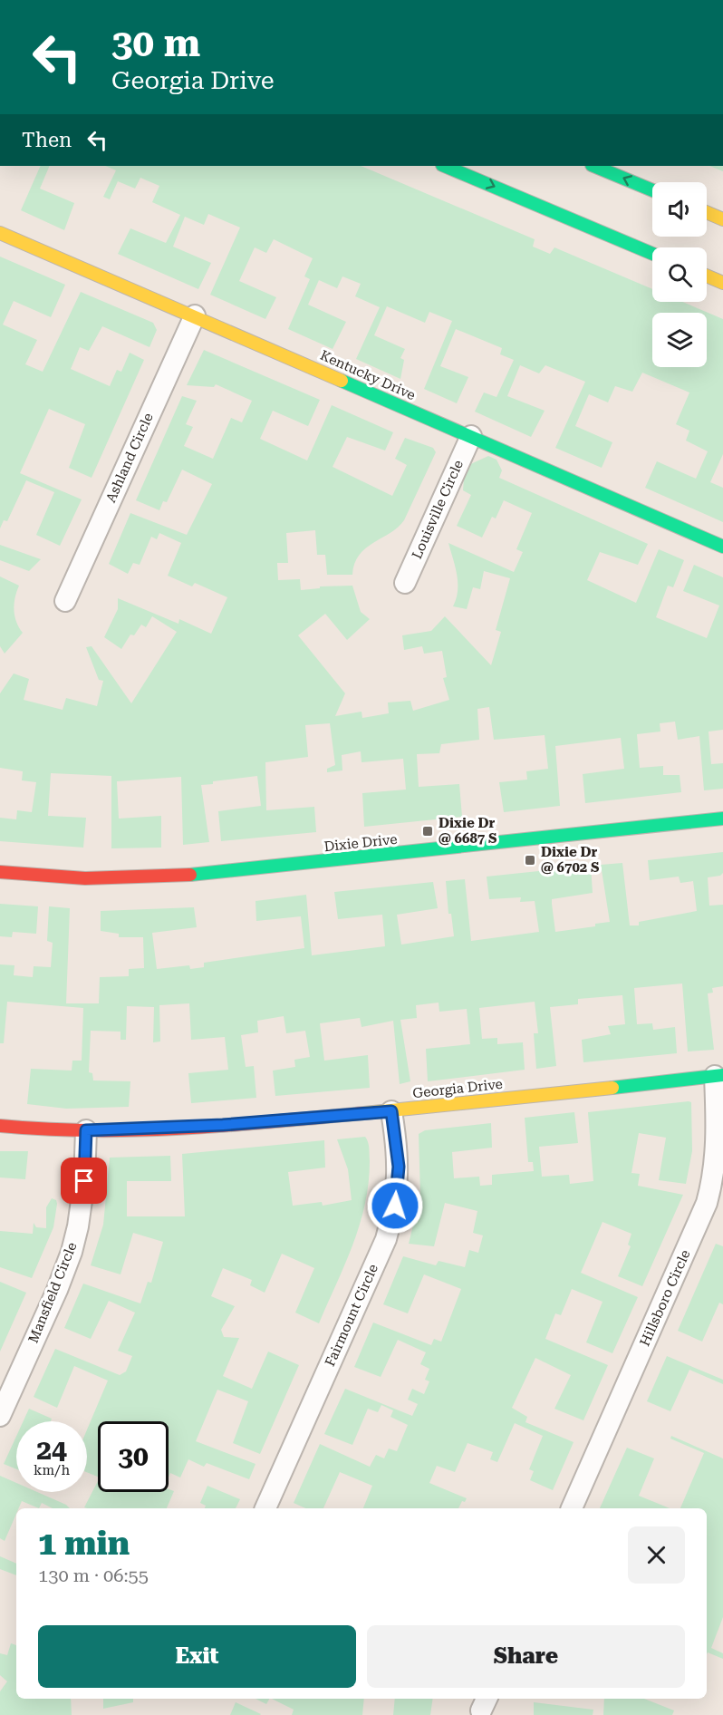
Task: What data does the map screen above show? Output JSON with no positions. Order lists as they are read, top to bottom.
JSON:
{
  "streets": {
    "main road": ["Kentucky Drive", "Dixie Drive", "Georgia Drive"],
    "street": [
      "Ashland Circle",
      "Louisville Circle",
      "Mansfield Circle",
      "Hillsboro Circle",
      "Fairmount Circle"
    ]
  },
  "crossings": [
    ["Kentucky Drive", "Ashland Circle"],
    ["Kentucky Drive", "Louisville Circle"],
    ["Georgia Drive", "Mansfield Circle"],
    ["Georgia Drive", "Hillsboro Circle"],
    ["Georgia Drive", "Fairmount Circle"]
  ],
  "places": {
    "transit": ["Dixie Dr @ 6687 S", "Dixie Dr @ 6702 S"]
  },
  "page": {
    "turn": ["30 m", "Georgia Drive"],
    "then": "Then",
    "speed": "24 km/h",
    "limit": "30",
    "heading": ["1 min", "130 m · 06:55"],
    "buttons": ["Exit", "Share"]
  }
}
